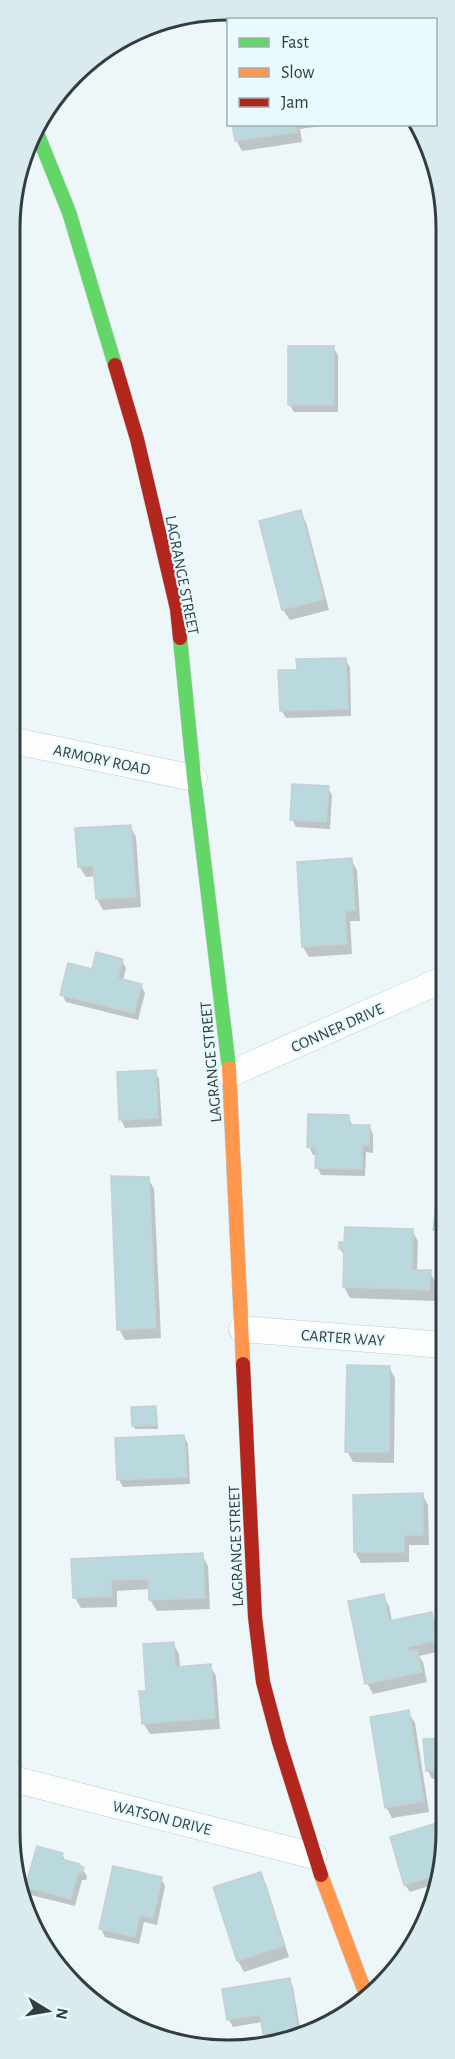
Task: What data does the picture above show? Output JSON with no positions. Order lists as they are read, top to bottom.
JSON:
{
  "streets": {
    "street": [
      "LAGRANGE STREET",
      "ARMORY ROAD",
      "CONNER DRIVE",
      "CARTER WAY",
      "WATSON DRIVE"
    ]
  },
  "crossings": [
    ["LAGRANGE STREET", "ARMORY ROAD"],
    ["LAGRANGE STREET", "CONNER DRIVE"],
    ["LAGRANGE STREET", "CARTER WAY"],
    ["LAGRANGE STREET", "WATSON DRIVE"]
  ],
  "legend": ["Fast", "Slow", "Jam"],
  "north": "right"
}
